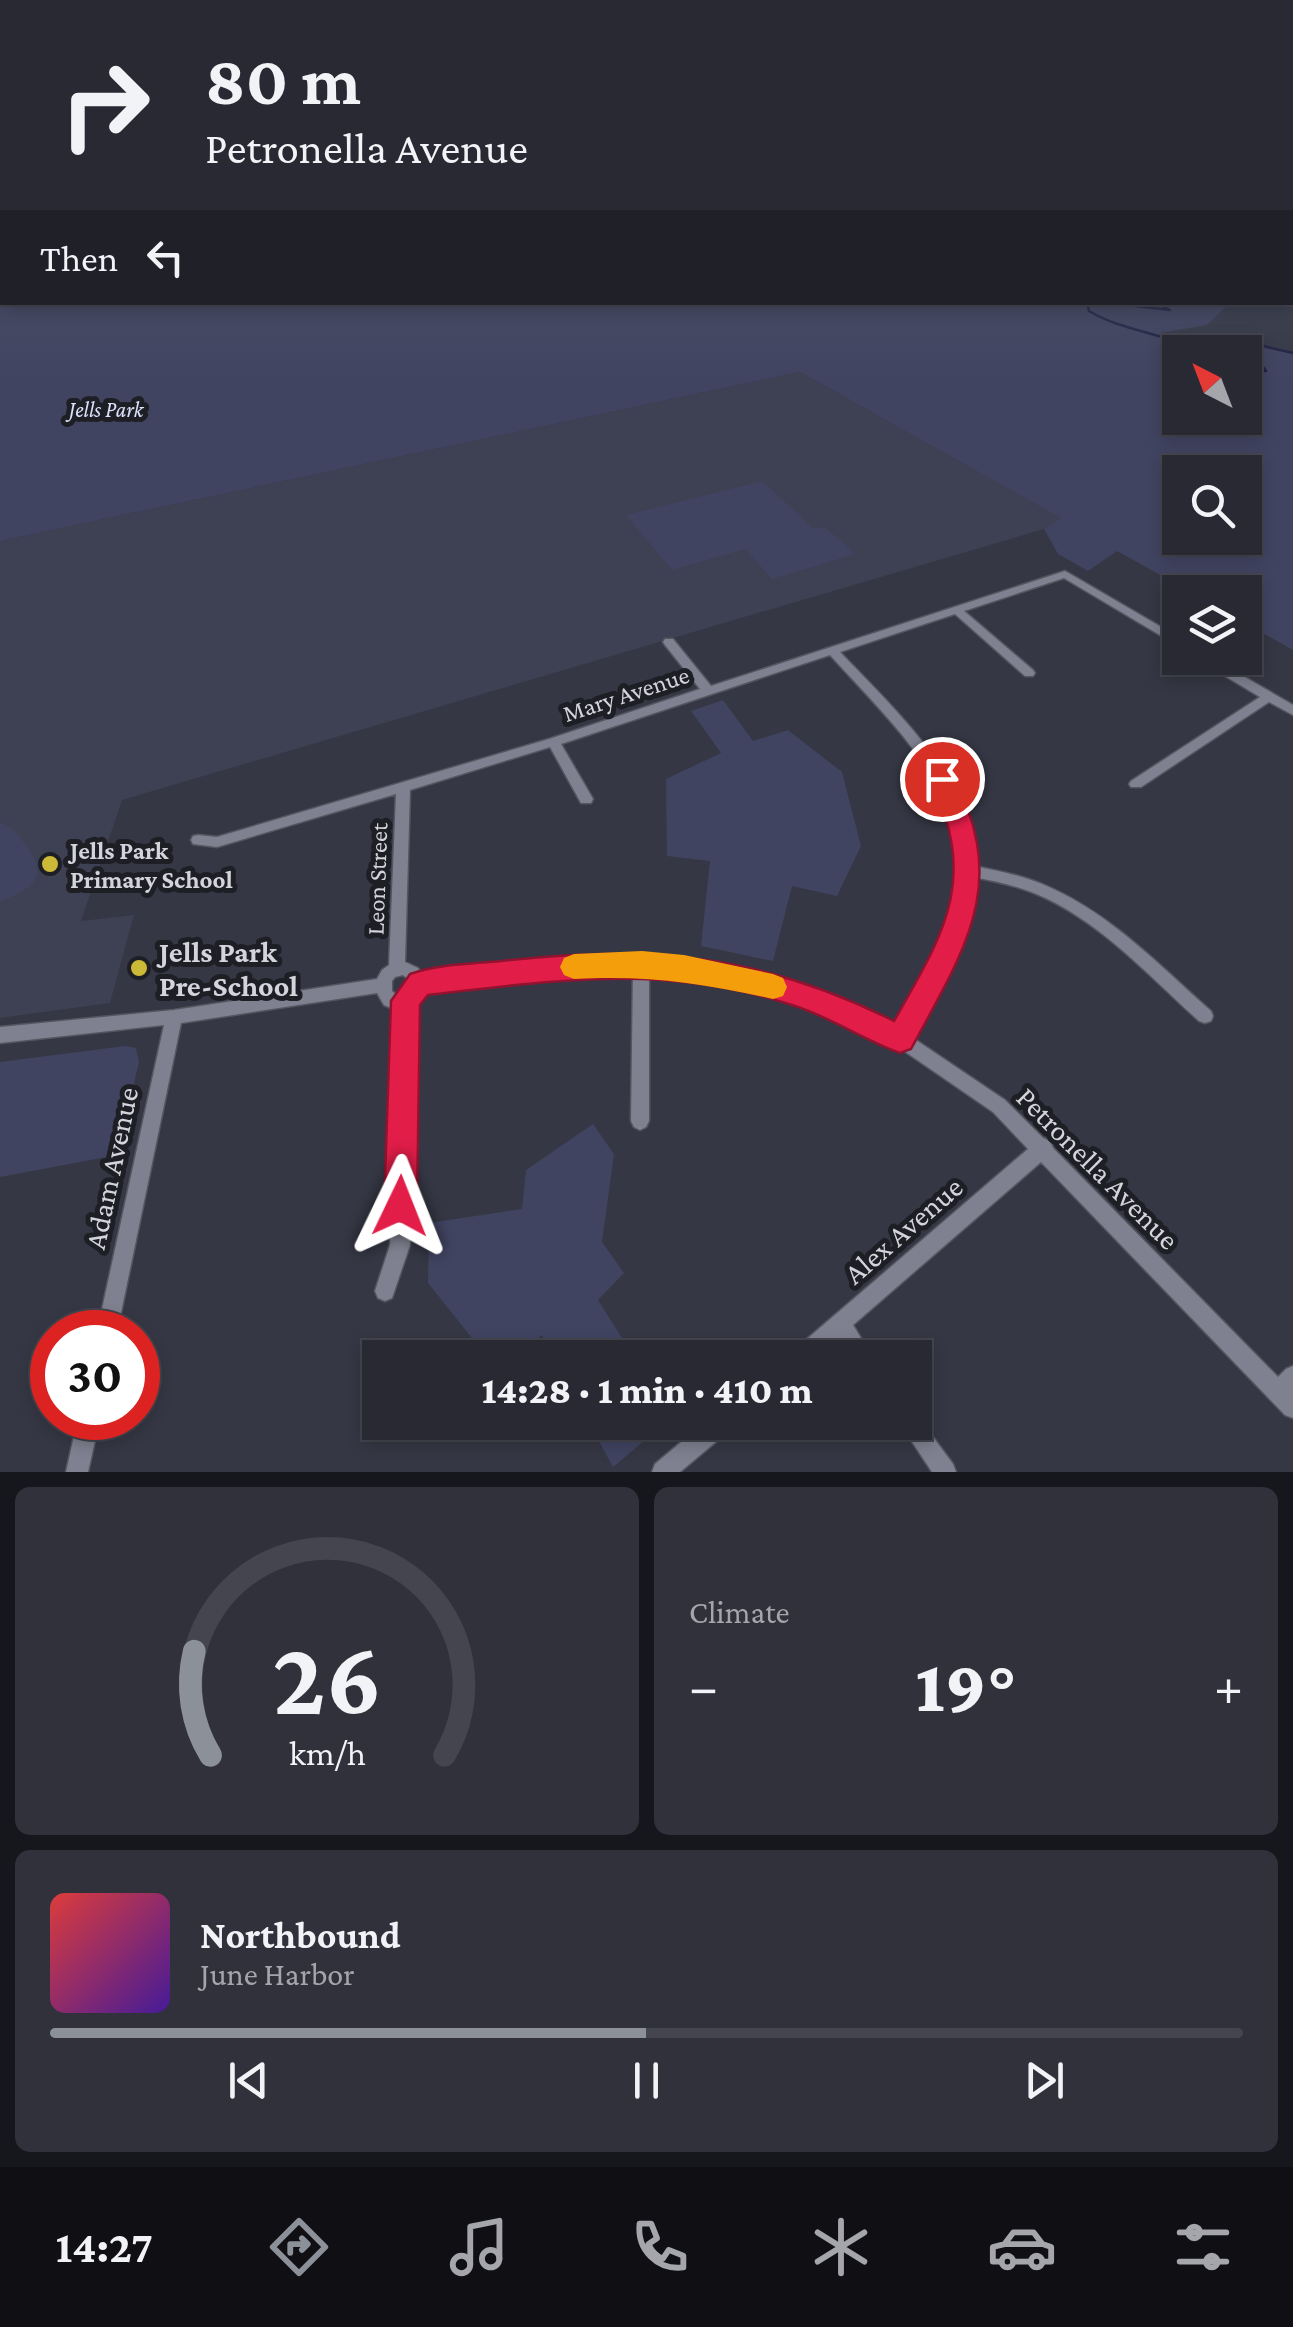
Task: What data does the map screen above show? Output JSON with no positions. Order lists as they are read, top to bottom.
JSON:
{
  "streets": {
    "street": [
      "Mary Avenue",
      "Leon Street",
      "Adam Avenue",
      "Petronella Avenue",
      "Alex Avenue"
    ]
  },
  "crossings": [
    ["Mary Avenue", "Leon Street"],
    ["Leon Street", "Petronella Avenue"],
    ["Petronella Avenue", "Alex Avenue"]
  ],
  "parks": ["Jells Park"],
  "places": ["Jells Park Primary School", "Jells Park Pre-School"],
  "north": "top left",
  "page": {
    "turn": ["80 m", "Petronella Avenue"],
    "then": "Then",
    "limit": "30",
    "trip": "14:28 · 1 min · 410 m",
    "tile": "Climate",
    "heat": ["−", "19°", "+"],
    "song": ["Northbound", "June Harbor"],
    "tabs": "14:27",
    "gauge": ["26", "km/h"]
  }
}
